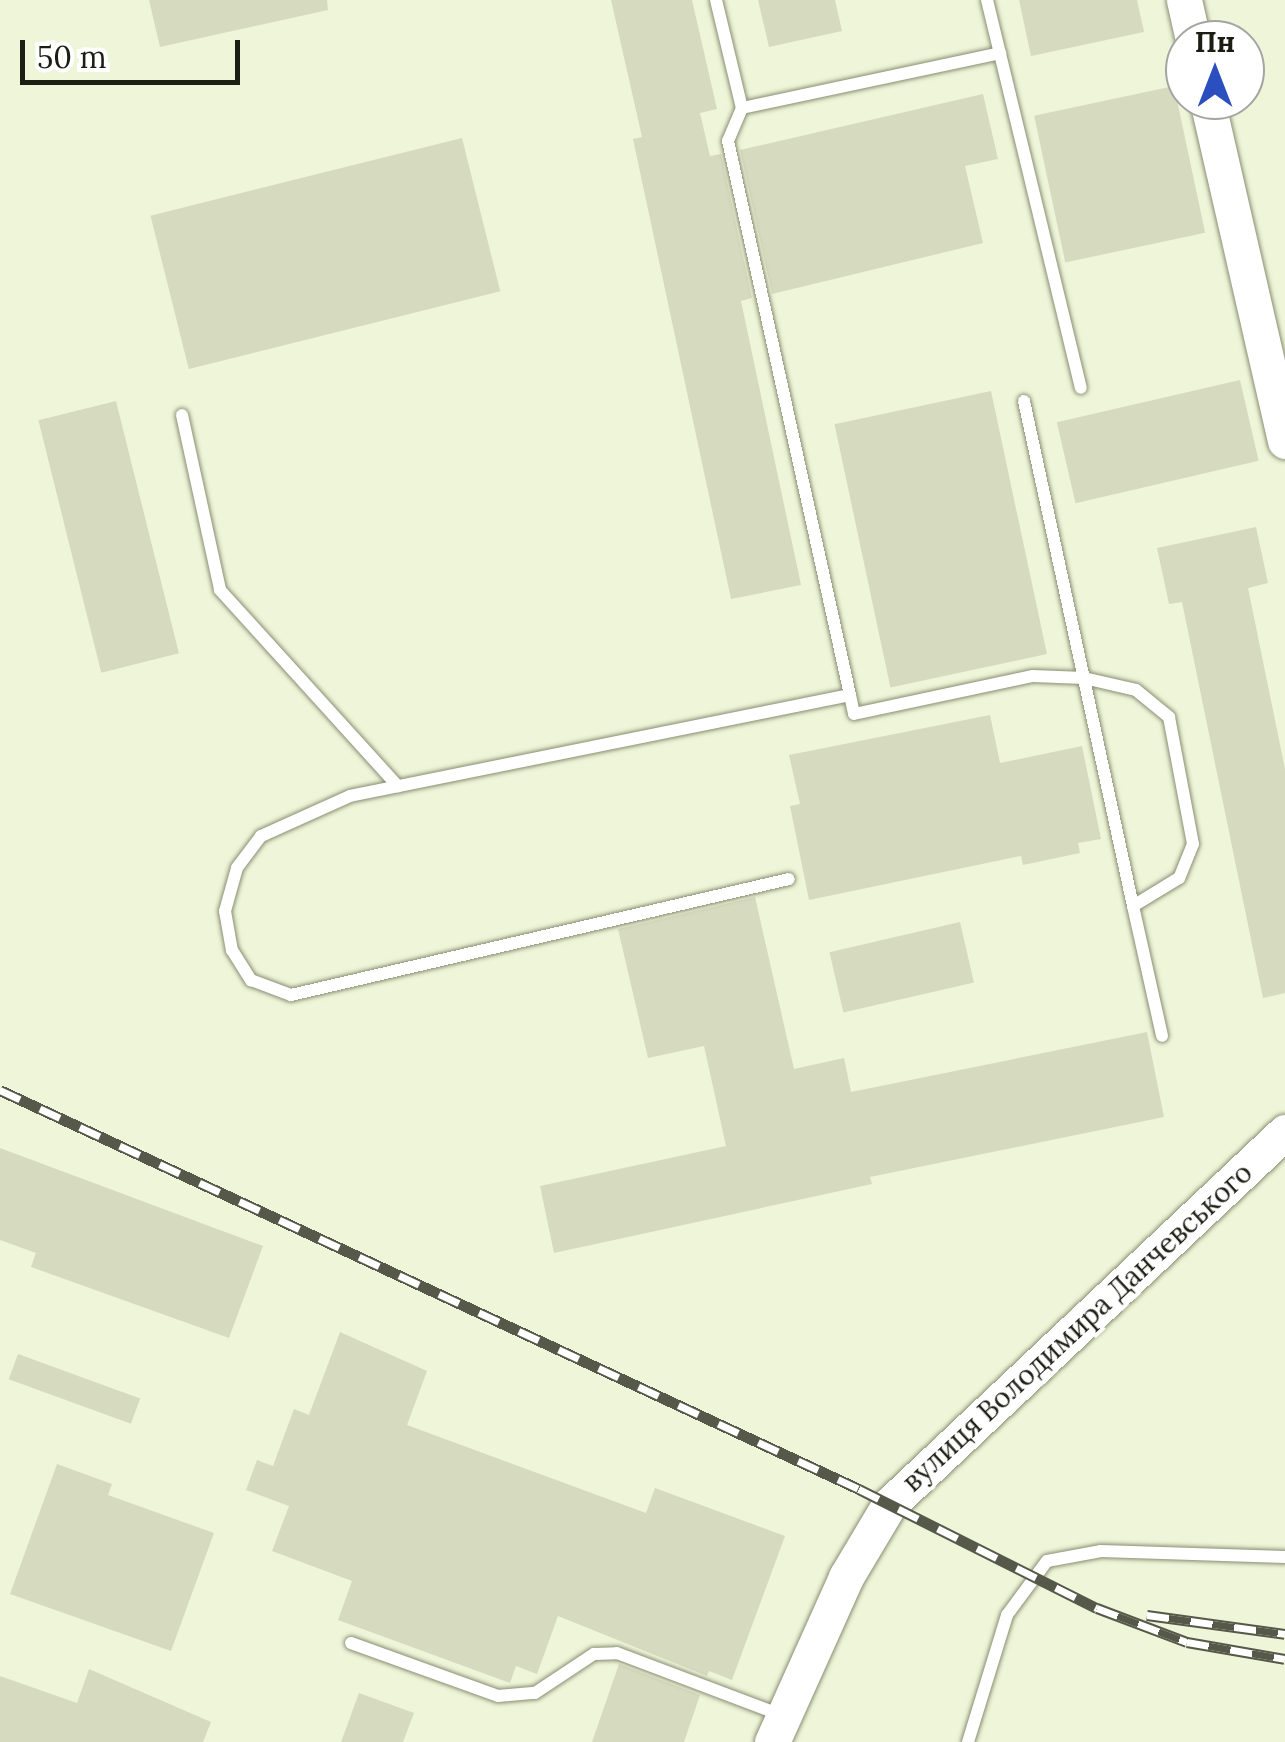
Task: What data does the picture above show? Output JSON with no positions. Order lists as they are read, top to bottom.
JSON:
{
  "streets": {
    "street": ["вулиця Володимира Данчевського"]
  },
  "scale_bar": "50 m",
  "north": "top"
}
